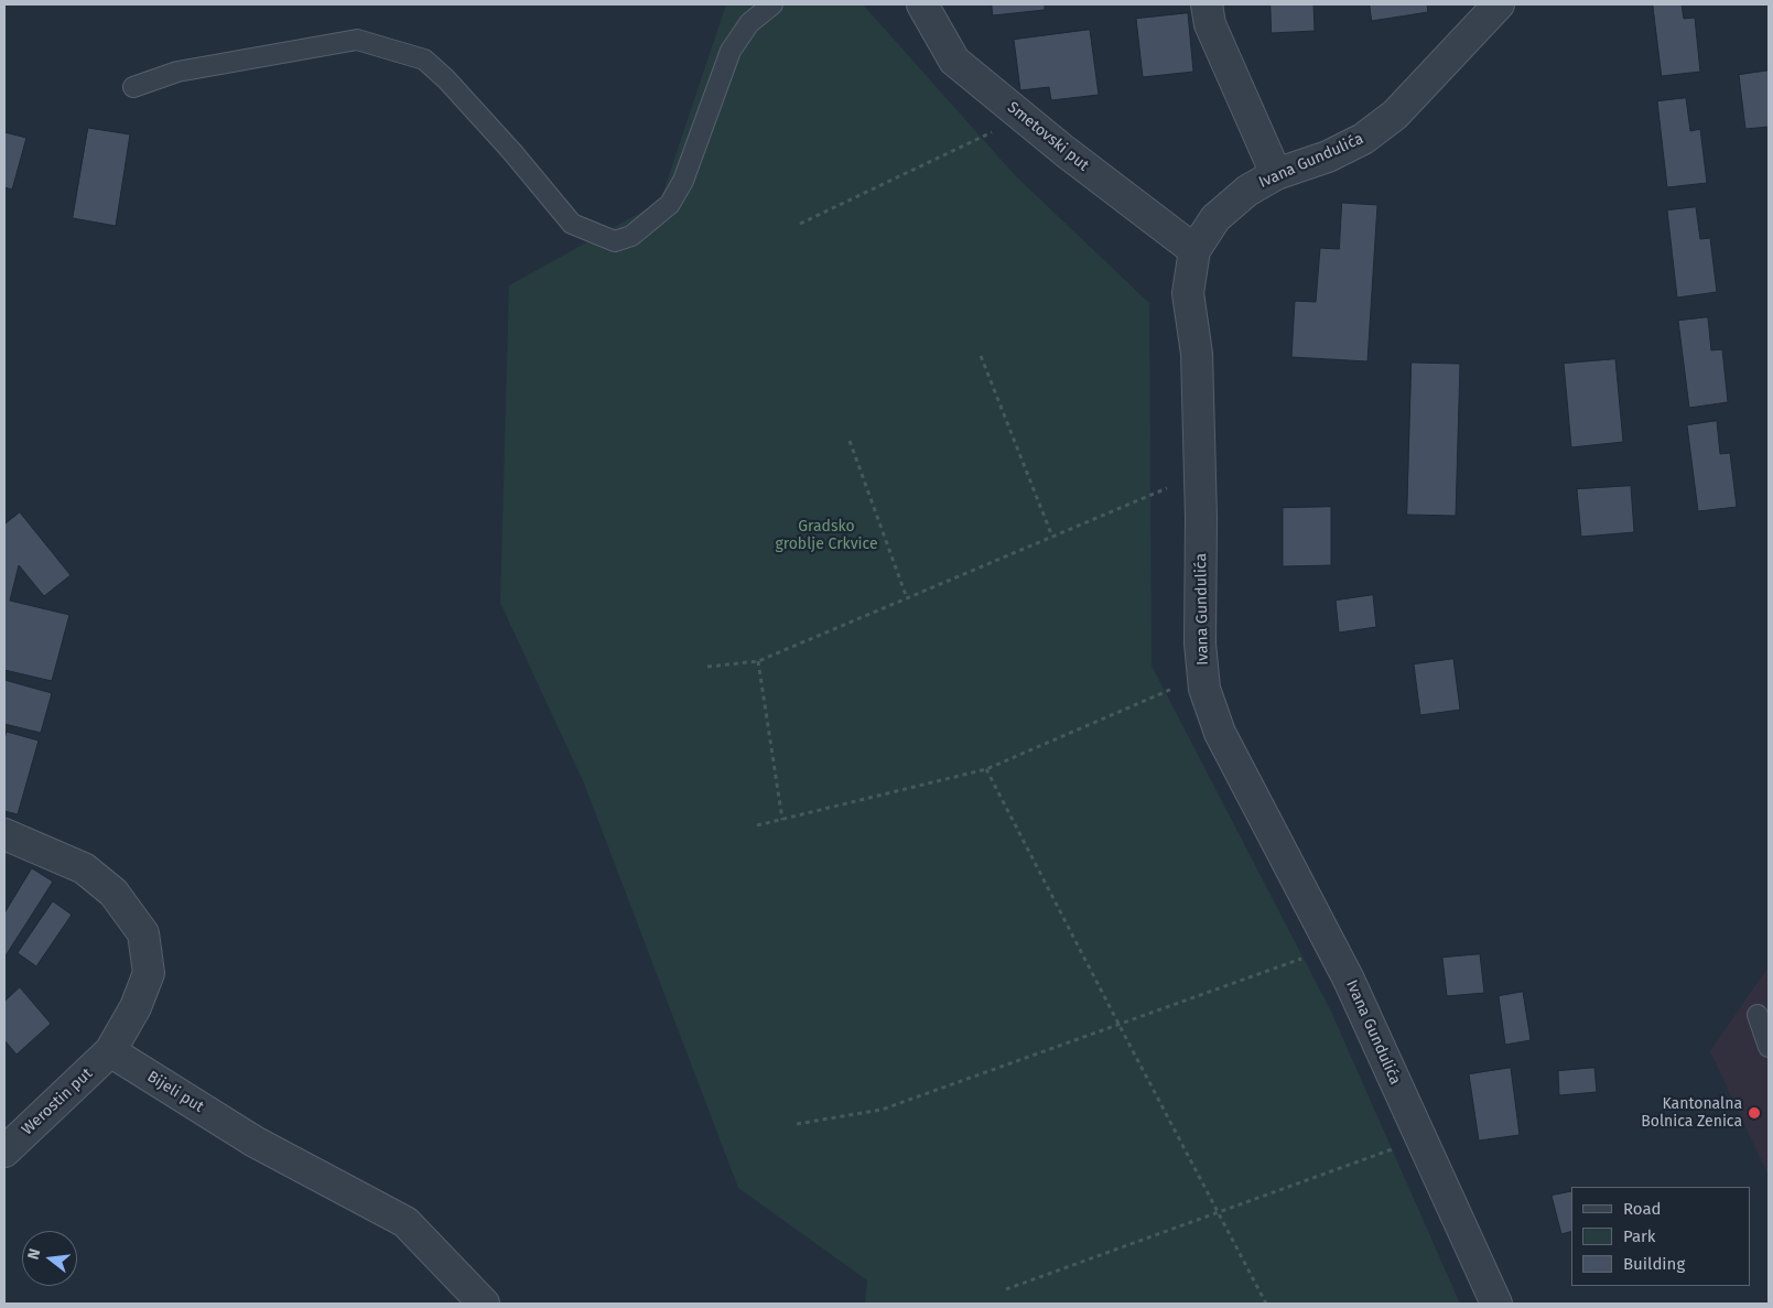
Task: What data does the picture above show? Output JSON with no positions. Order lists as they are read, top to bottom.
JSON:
{
  "streets": {
    "street": [
      "Smetovski put",
      "Ivana Gundulića",
      "Bijeli put",
      "Werostin put"
    ]
  },
  "crossings": [
    ["Smetovski put", "Ivana Gundulića"],
    ["Bijeli put", "Werostin put"]
  ],
  "parks": ["Gradsko groblje Crkvice"],
  "places": ["Kantonalna Bolnica Zenica"],
  "legend": ["Road", "Park", "Building"],
  "north": "left"
}
